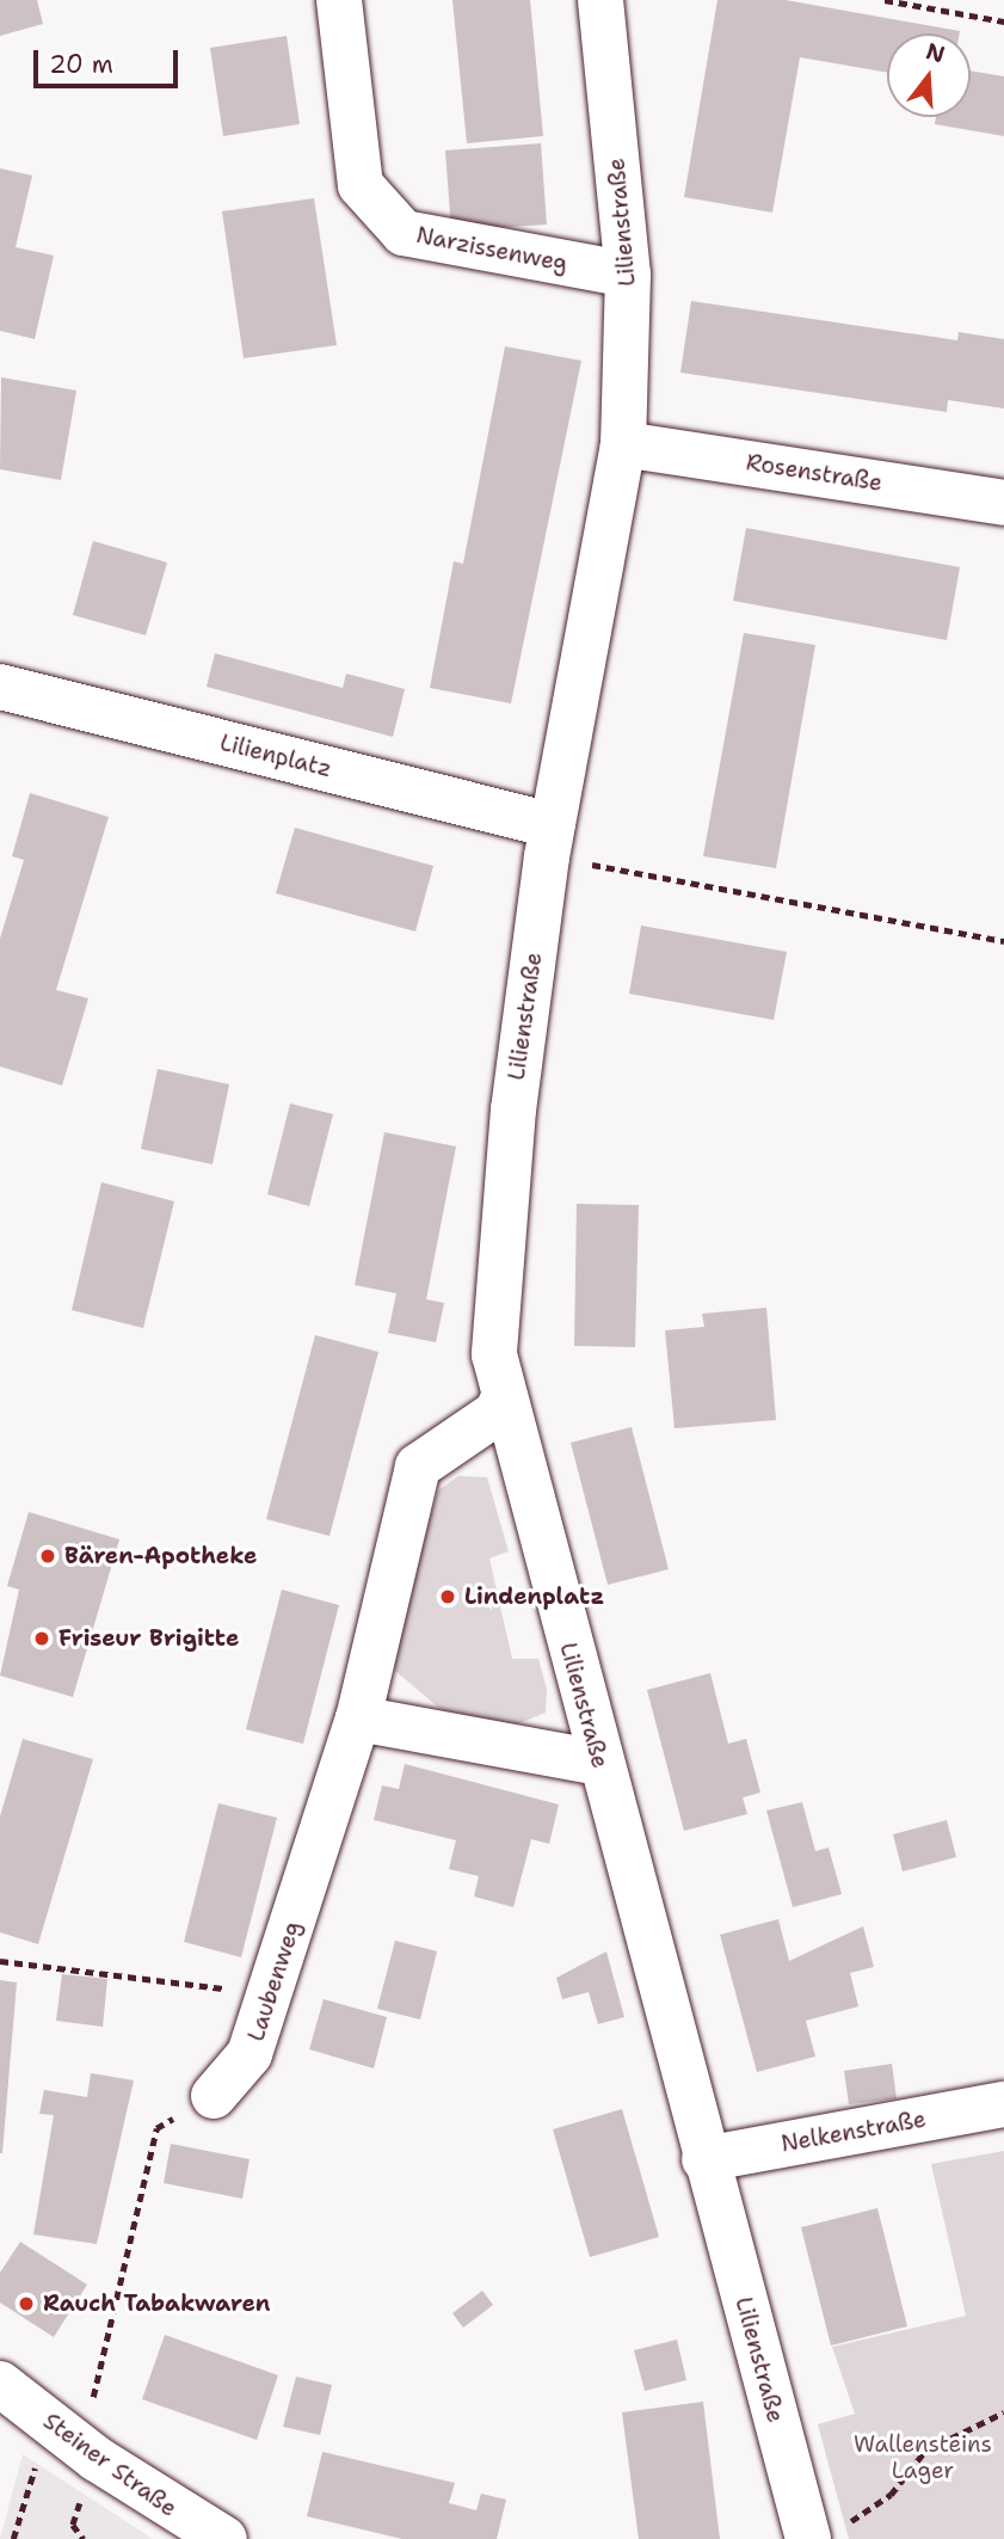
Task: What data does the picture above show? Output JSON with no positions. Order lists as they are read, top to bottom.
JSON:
{
  "streets": {
    "street": [
      "Lilienstraße",
      "Narzissenweg",
      "Rosenstraße",
      "Lilienplatz",
      "Laubenweg",
      "Nelkenstraße",
      "Steiner Straße"
    ]
  },
  "crossings": [
    ["Lilienstraße", "Narzissenweg"],
    ["Lilienstraße", "Rosenstraße"],
    ["Lilienstraße", "Lilienplatz"],
    ["Lilienstraße", "Nelkenstraße"]
  ],
  "parks": ["Wallensteins Lager"],
  "places": [
    "Bären-Apotheke",
    "Lindenplatz",
    "Friseur Brigitte",
    "Rauch Tabakwaren"
  ],
  "scale_bar": "20 m",
  "north": "top"
}
